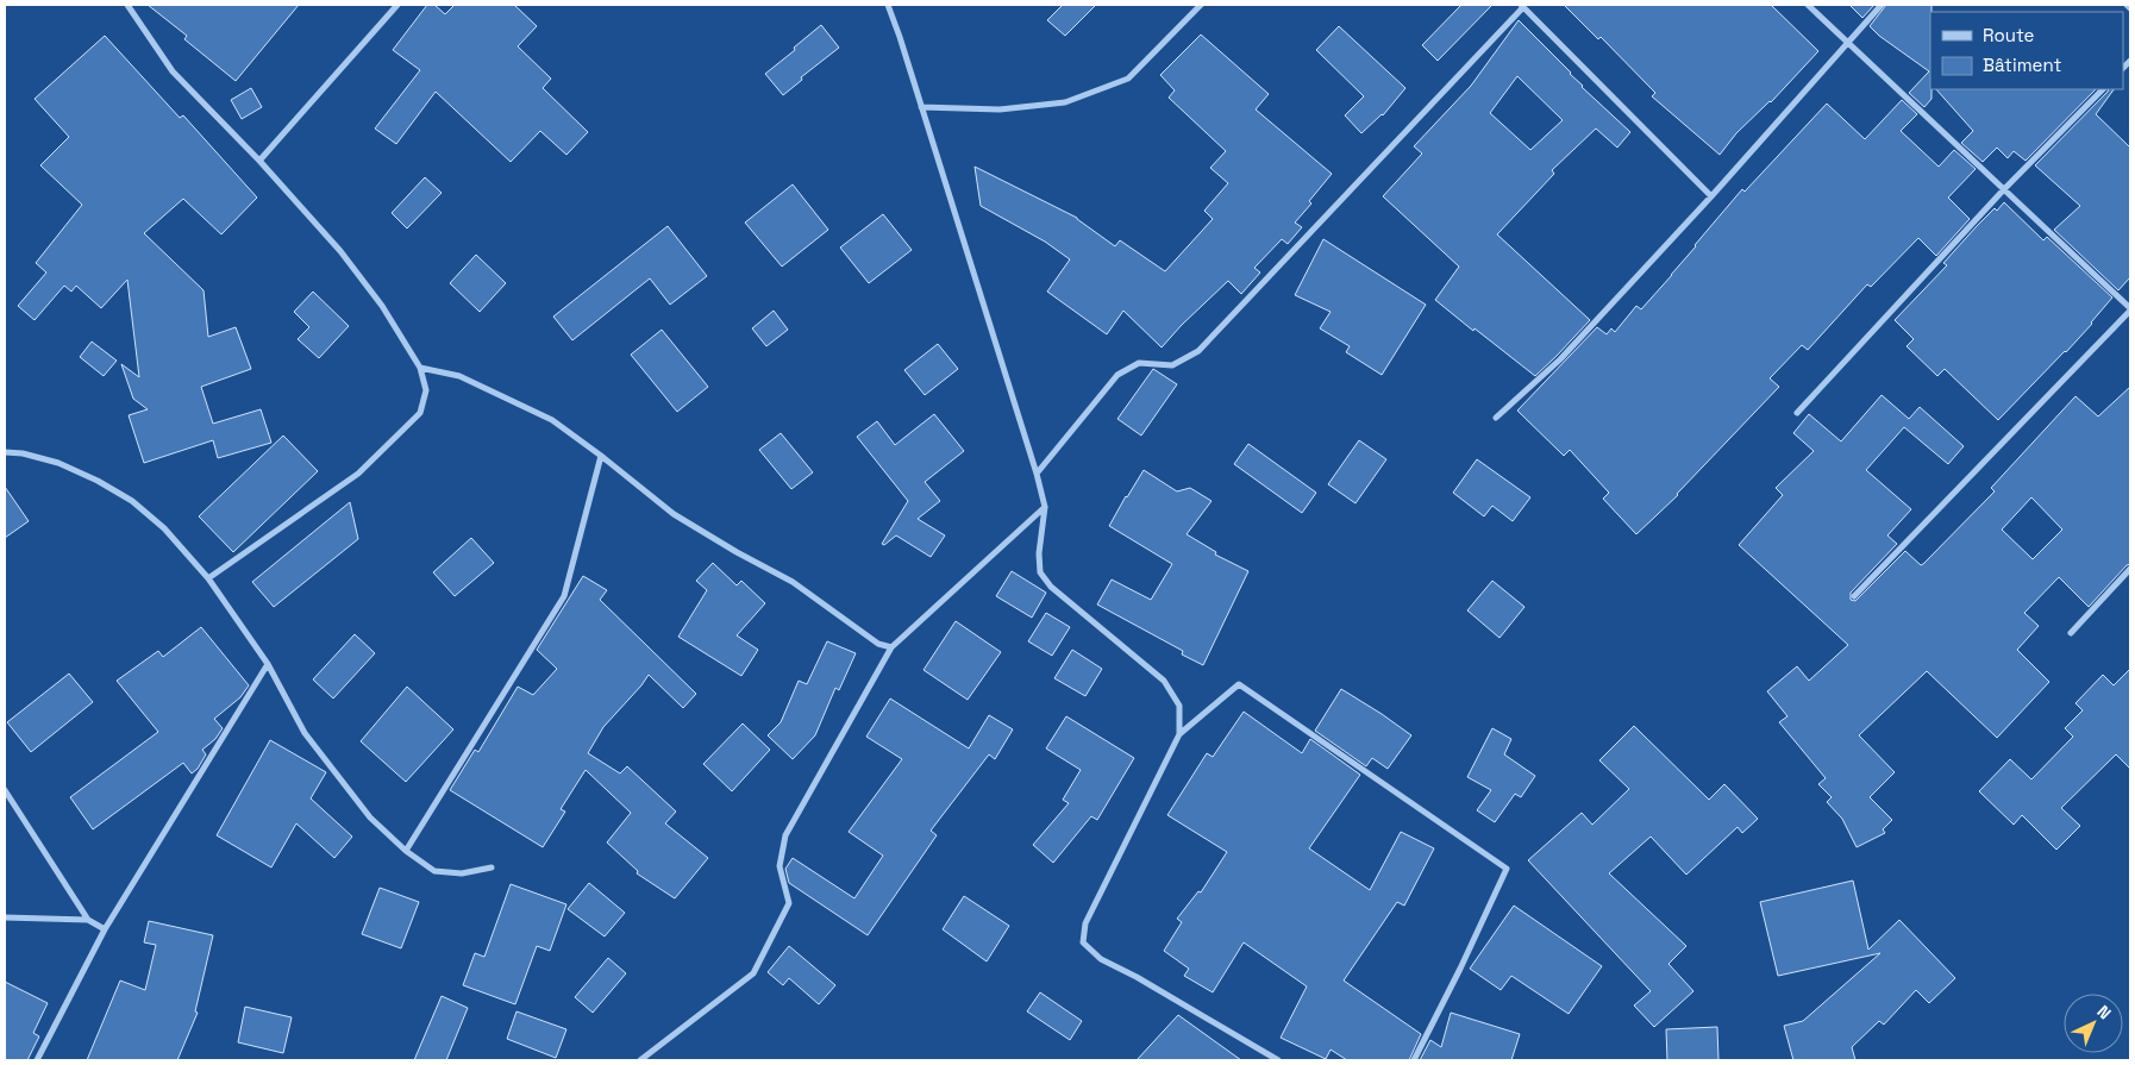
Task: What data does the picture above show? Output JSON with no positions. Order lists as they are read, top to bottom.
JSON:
{
  "legend": ["Route", "Bâtiment"],
  "north": "top right"
}
